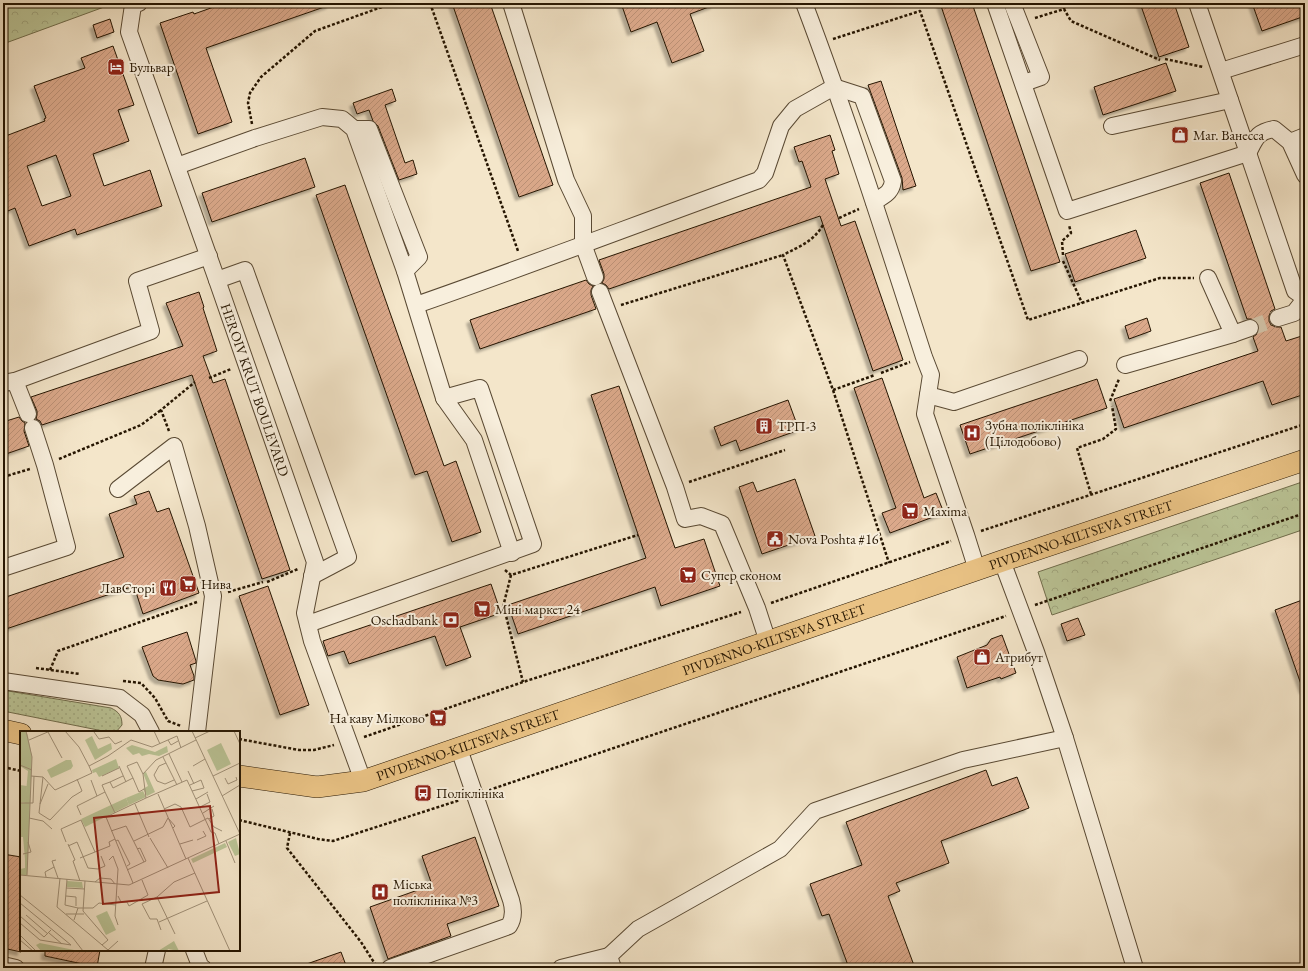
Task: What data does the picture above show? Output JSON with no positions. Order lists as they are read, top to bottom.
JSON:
{
  "streets": {
    "main road": ["PIVDENNO-KILTSEVA STREET"],
    "street": ["HEROIV KRUT BOULEVARD"]
  },
  "crossings": [
    ["HEROIV KRUT BOULEVARD", "PIVDENNO-KILTSEVA STREET"]
  ],
  "places": {
    "hotel": ["Бульвар"],
    "shop": ["Маг. Ванесса", "Атрибут"],
    "building": ["ТРП-3"],
    "hospital": ["Зубна поліклініка (Цілодобово)", "Міська поліклініка №3"],
    "supermarket": [
      "Maxima",
      "Супер економ",
      "Нива",
      "Міні маркет 24",
      "На каву Мілково"
    ],
    "public building": ["Nova Poshta #16"],
    "restaurant": ["ЛавСторі"],
    "bank": ["Oschadbank"],
    "bus stop": ["Поліклініка"]
  }
}
